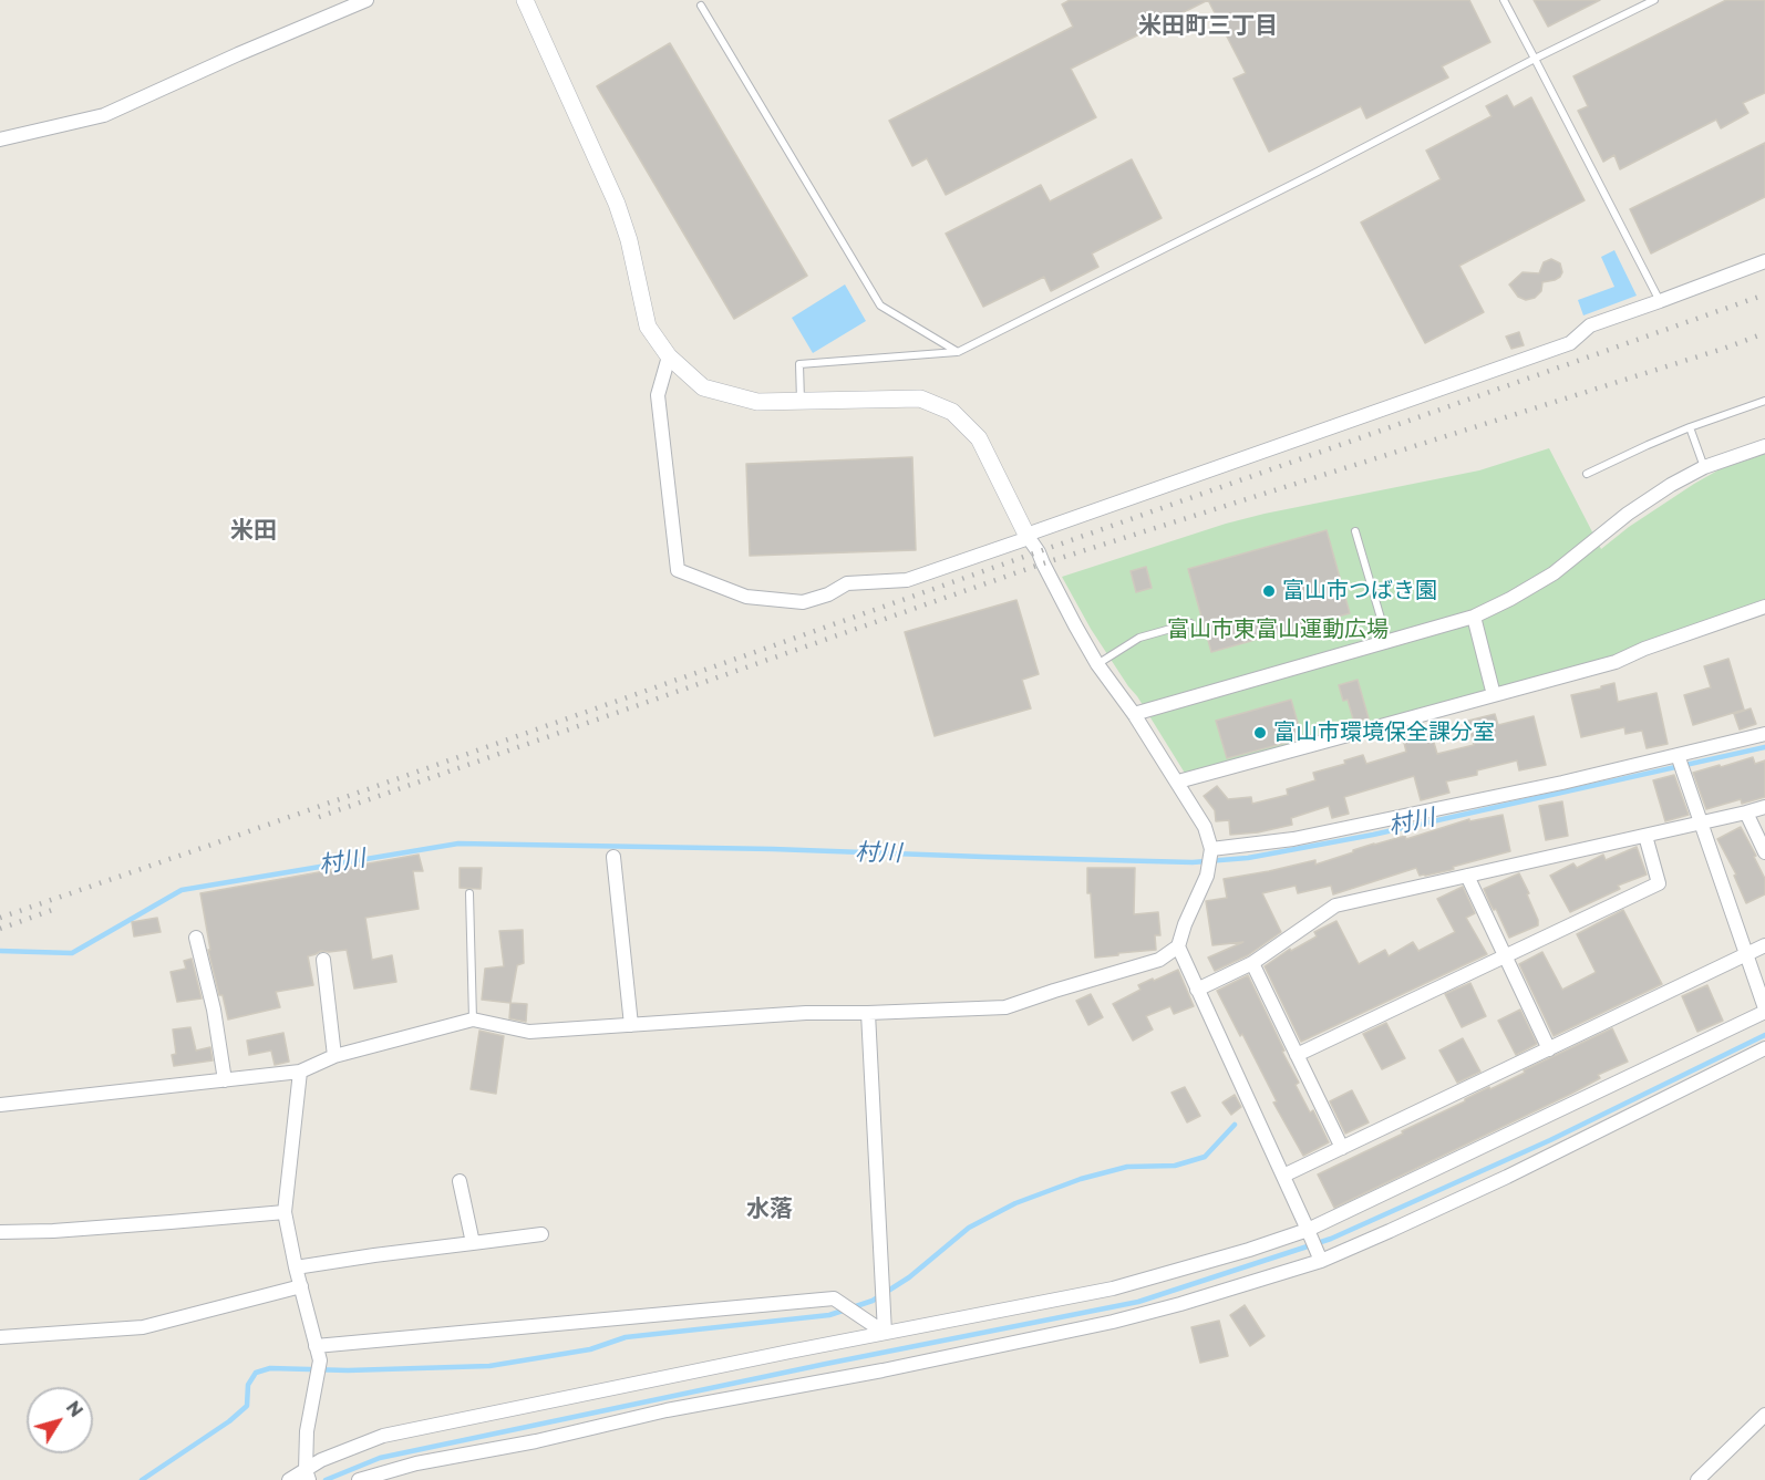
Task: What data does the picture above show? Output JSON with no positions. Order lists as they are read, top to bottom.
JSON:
{
  "districts": ["米田町三丁目", "米田", "水落"],
  "water": ["村川"],
  "parks": ["富山市東富山運動広場"],
  "places": ["富山市つばき園", "富山市環境保全課分室"],
  "north": "top right"
}
